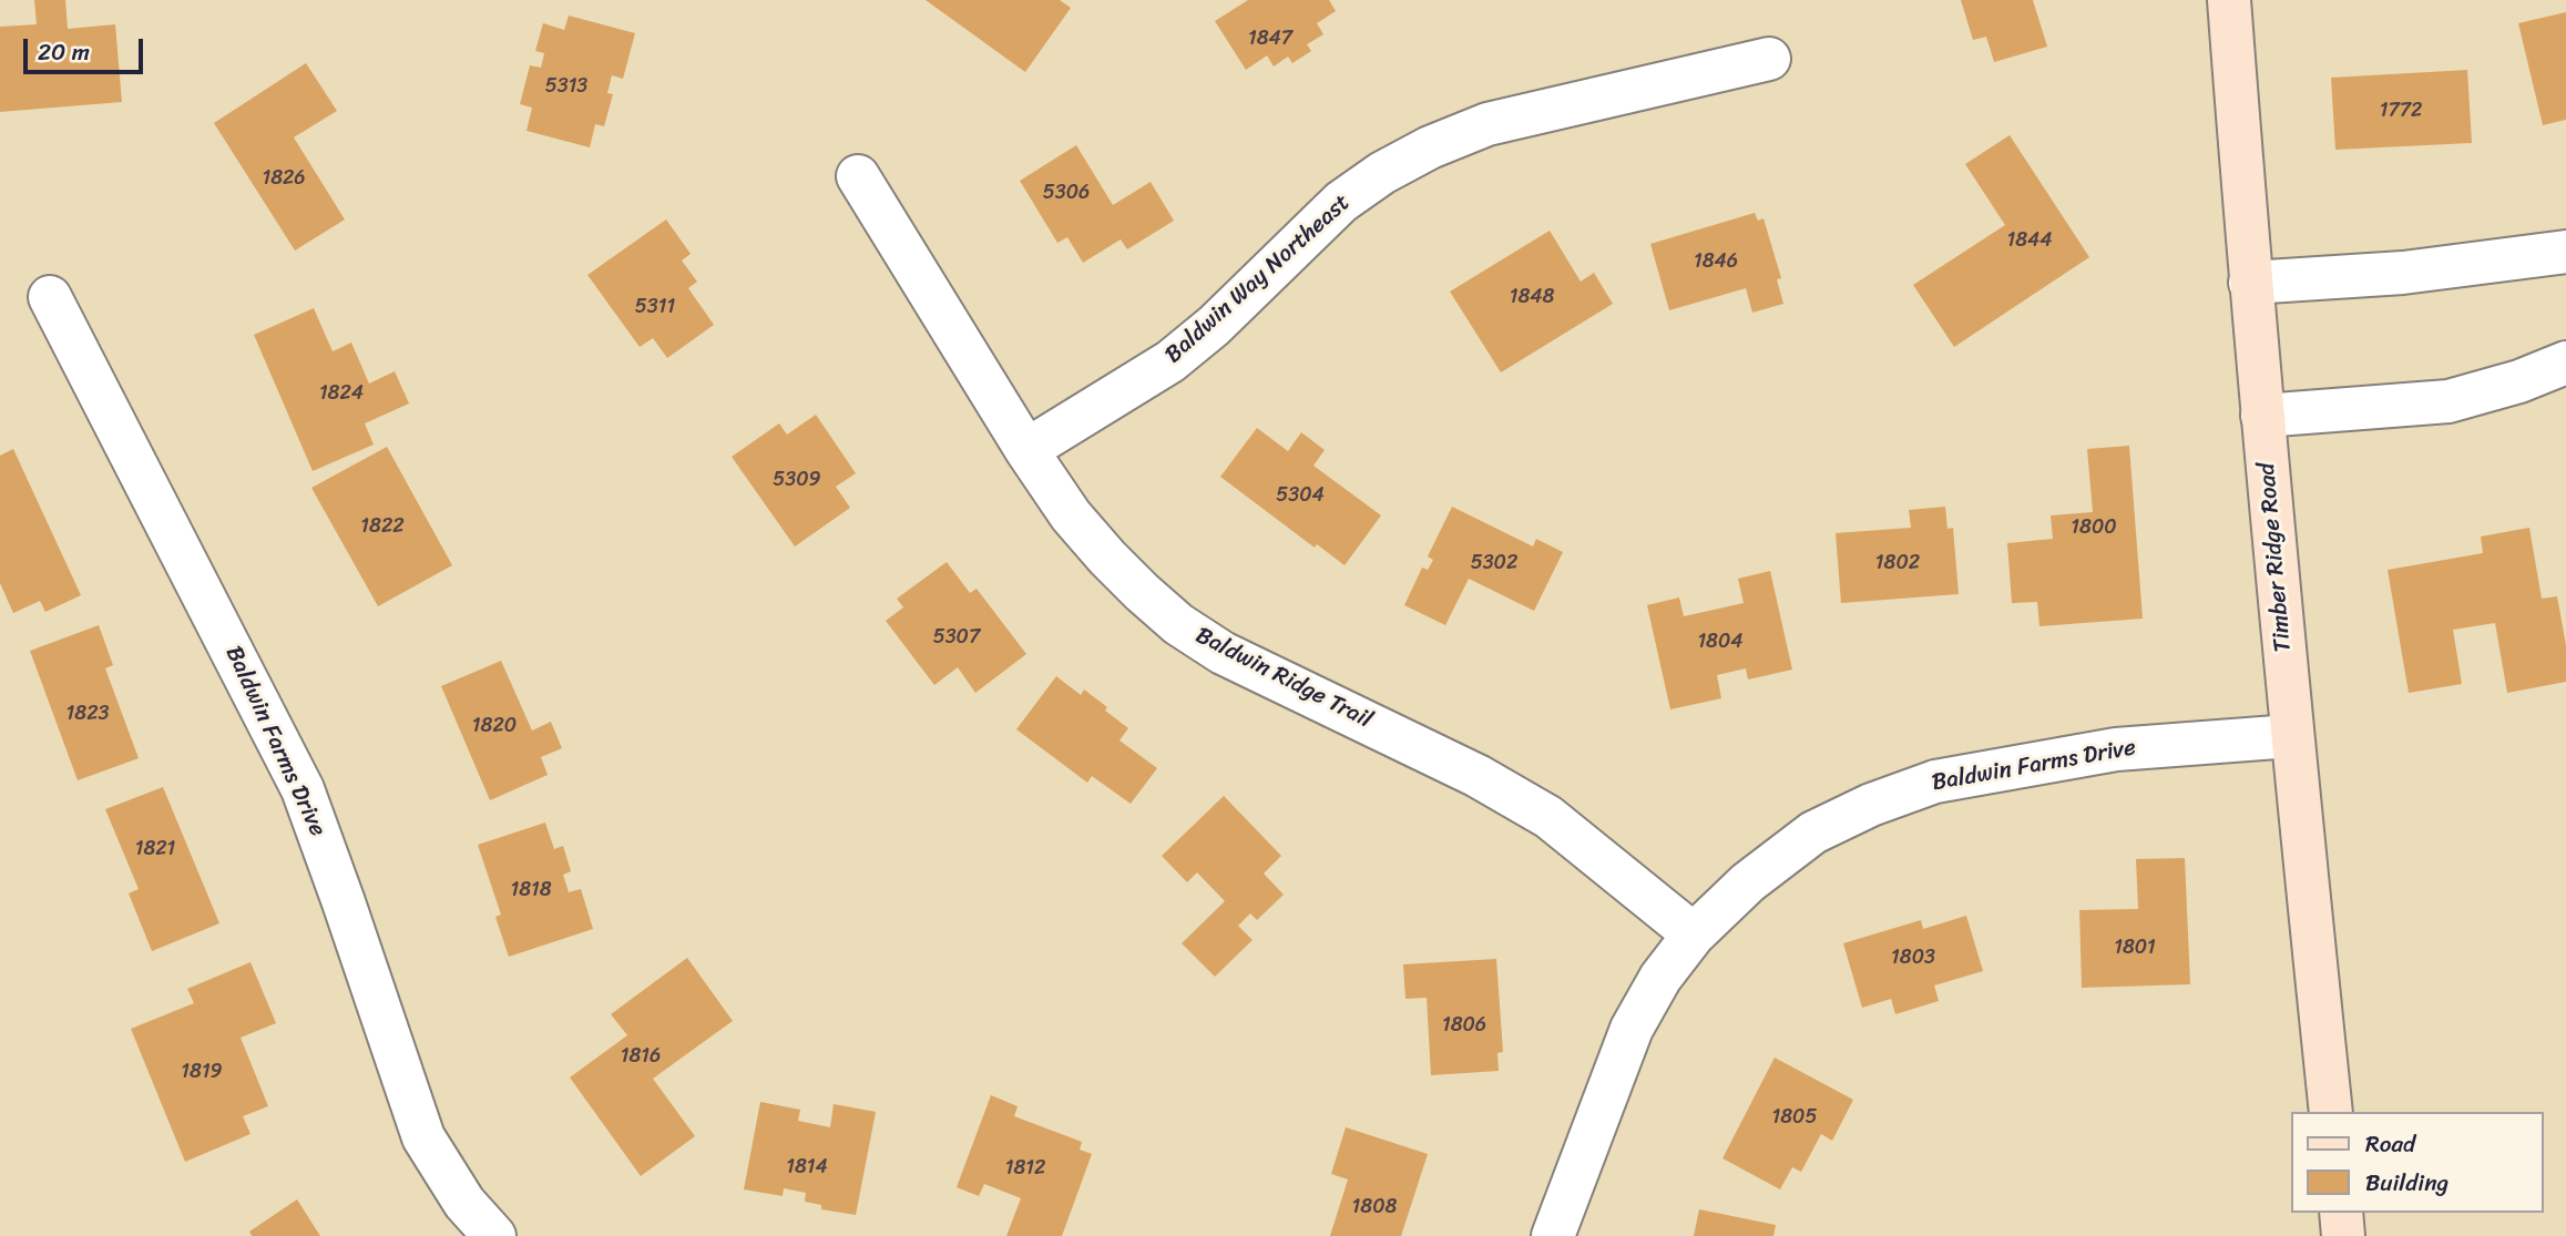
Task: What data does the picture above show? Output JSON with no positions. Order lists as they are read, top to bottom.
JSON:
{
  "streets": {
    "street": [
      "Baldwin Way Northeast",
      "Timber Ridge Road",
      "Baldwin Ridge Trail",
      "Baldwin Farms Drive"
    ]
  },
  "crossings": [
    ["Baldwin Way Northeast", "Baldwin Ridge Trail"],
    ["Timber Ridge Road", "Baldwin Farms Drive"],
    ["Baldwin Ridge Trail", "Baldwin Farms Drive"]
  ],
  "house_numbers": [
    "1847",
    "5313",
    "1772",
    "1826",
    "5306",
    "1844",
    "1846",
    "1848",
    "5311",
    "1824",
    "5309",
    "5304",
    "1822",
    "1800",
    "5302",
    "1802",
    "5307",
    "1804",
    "1823",
    "1820",
    "1821",
    "1818",
    "1801",
    "1803",
    "1806",
    "1816",
    "1819",
    "1805",
    "1814",
    "1812",
    "1808"
  ],
  "legend": ["Road", "Building"],
  "scale_bar": "20 m"
}
